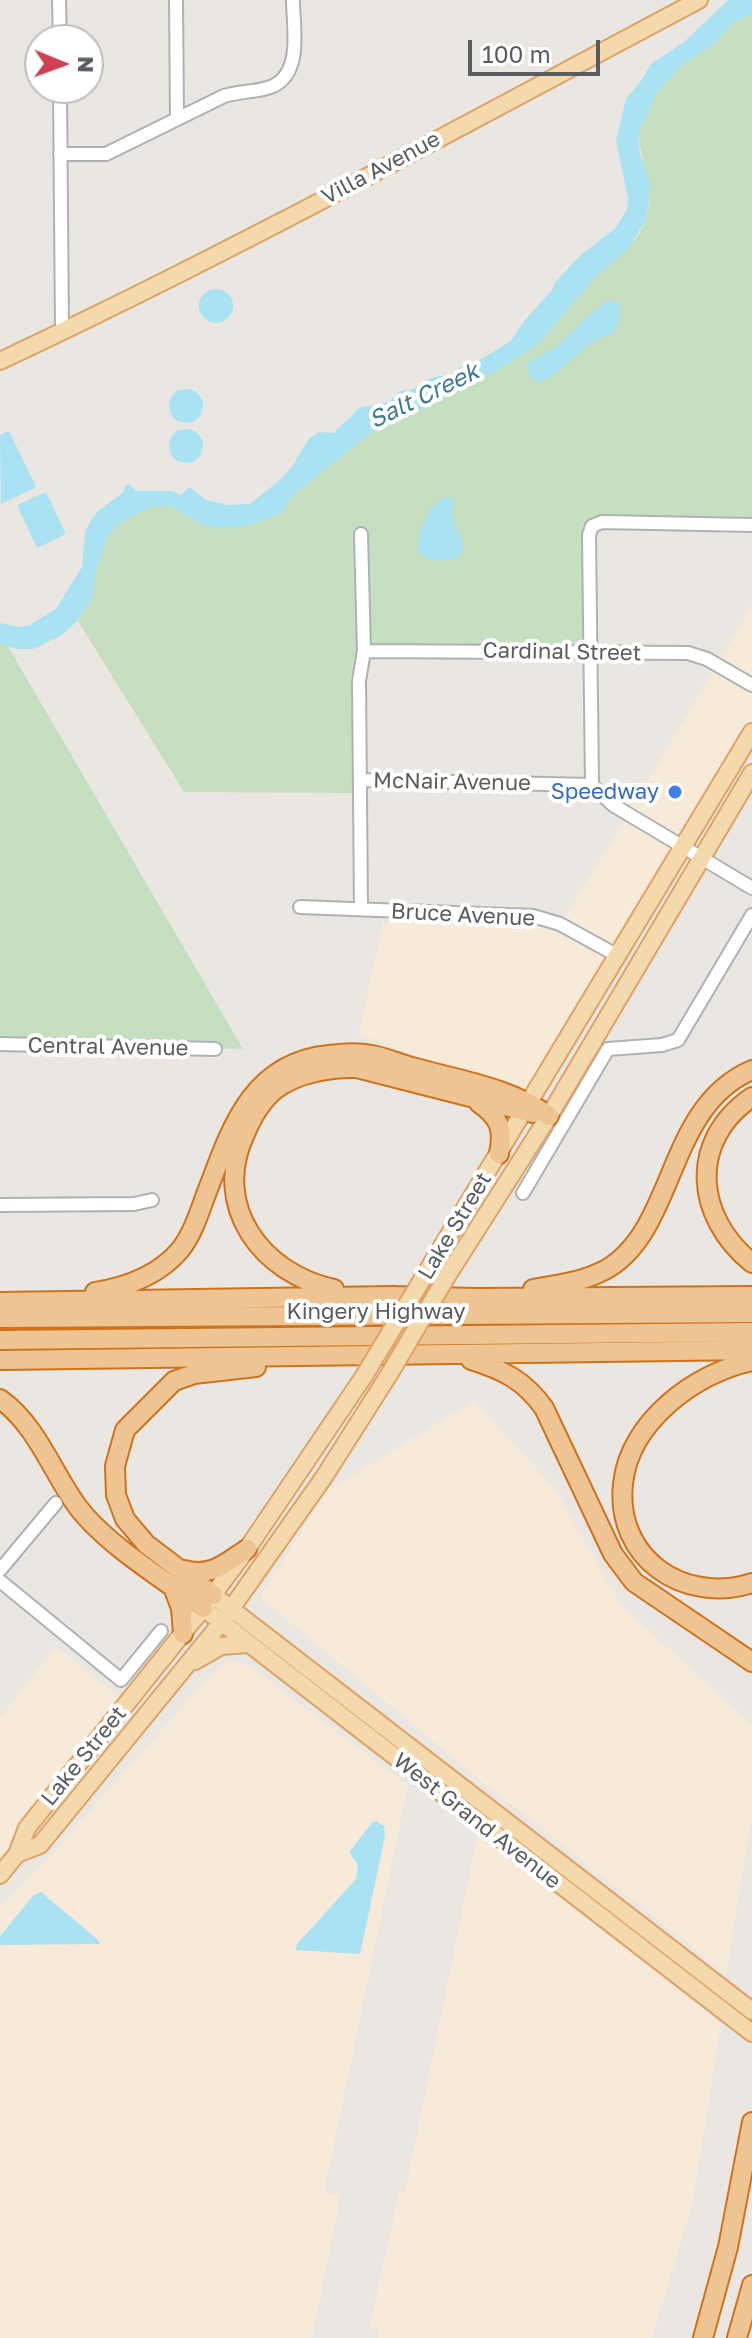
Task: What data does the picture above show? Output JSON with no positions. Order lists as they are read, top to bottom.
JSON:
{
  "streets": {
    "highway": ["Kingery Highway"],
    "main road": ["Villa Avenue", "Lake Street", "West Grand Avenue"],
    "street": [
      "Cardinal Street",
      "McNair Avenue",
      "Bruce Avenue",
      "Central Avenue"
    ]
  },
  "crossings": [
    ["Bruce Avenue", "Lake Street"],
    ["Lake Street", "West Grand Avenue"]
  ],
  "water": ["Salt Creek"],
  "places": ["Speedway"],
  "scale_bar": "100 m",
  "north": "right"
}
